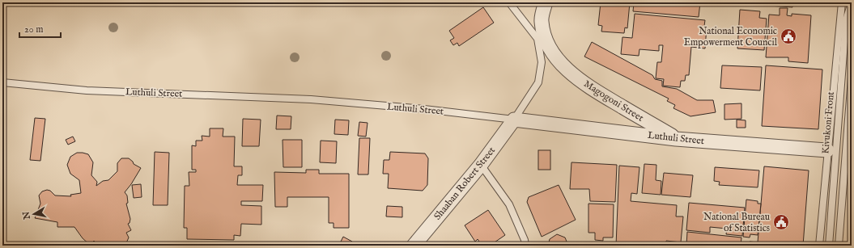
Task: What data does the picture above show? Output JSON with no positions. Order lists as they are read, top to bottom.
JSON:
{
  "streets": {
    "street": ["Luthuli Street", "Magogoni Street", "Shaaban Robert Street"],
    "lane": ["Kivukoni Front"]
  },
  "crossings": [
    ["Luthuli Street", "Magogoni Street"],
    ["Luthuli Street", "Kivukoni Front"],
    ["Luthuli Street", "Shaaban Robert Street"]
  ],
  "places": {
    "public building": ["National Economic Empowerment Council", "National Bureau of Statistics"]
  },
  "scale_bar": "20 m",
  "north": "left"
}
